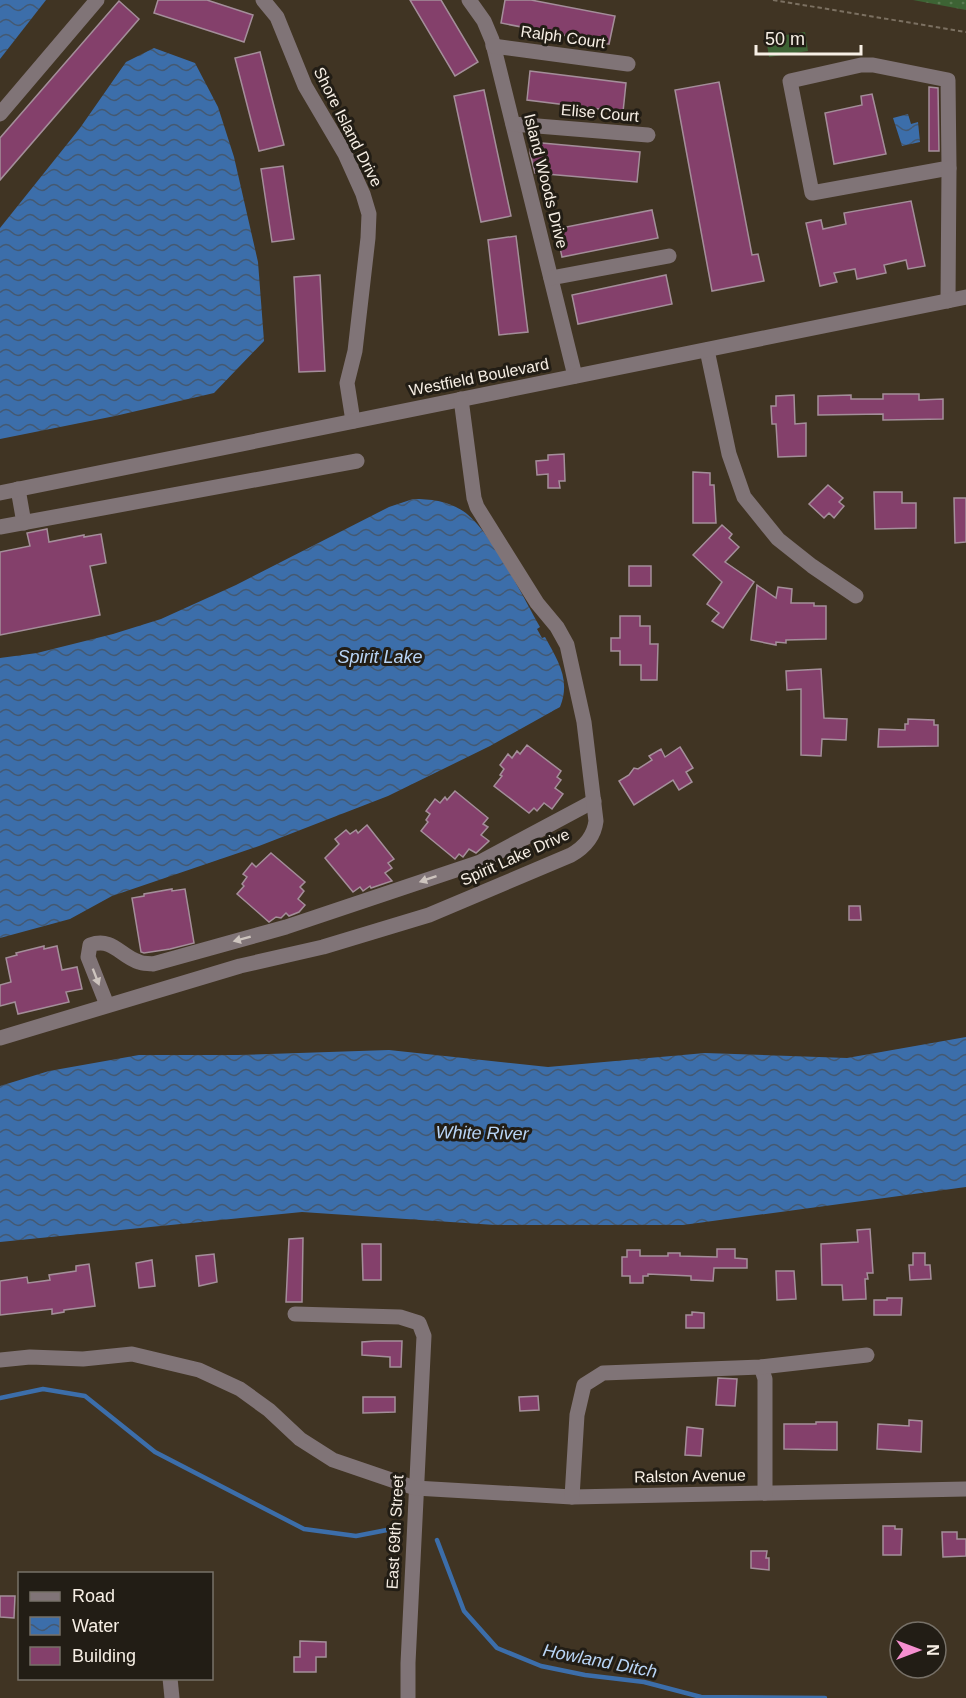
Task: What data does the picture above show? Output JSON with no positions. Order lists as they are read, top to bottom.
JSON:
{
  "streets": {
    "street": [
      "Ralph Court",
      "Elise Court",
      "Shore Island Drive",
      "Island Woods Drive",
      "Westfield Boulevard",
      "Spirit Lake Drive",
      "Ralston Avenue",
      "East 69th Street"
    ]
  },
  "crossings": [
    ["Ralph Court", "Island Woods Drive"],
    ["Elise Court", "Island Woods Drive"],
    ["Shore Island Drive", "Westfield Boulevard"],
    ["Island Woods Drive", "Westfield Boulevard"],
    ["Westfield Boulevard", "Spirit Lake Drive"],
    ["Ralston Avenue", "East 69th Street"]
  ],
  "water": ["Spirit Lake", "White River", "Howland Ditch"],
  "legend": ["Road", "Water", "Building"],
  "scale_bar": "50 m",
  "north": "right"
}
